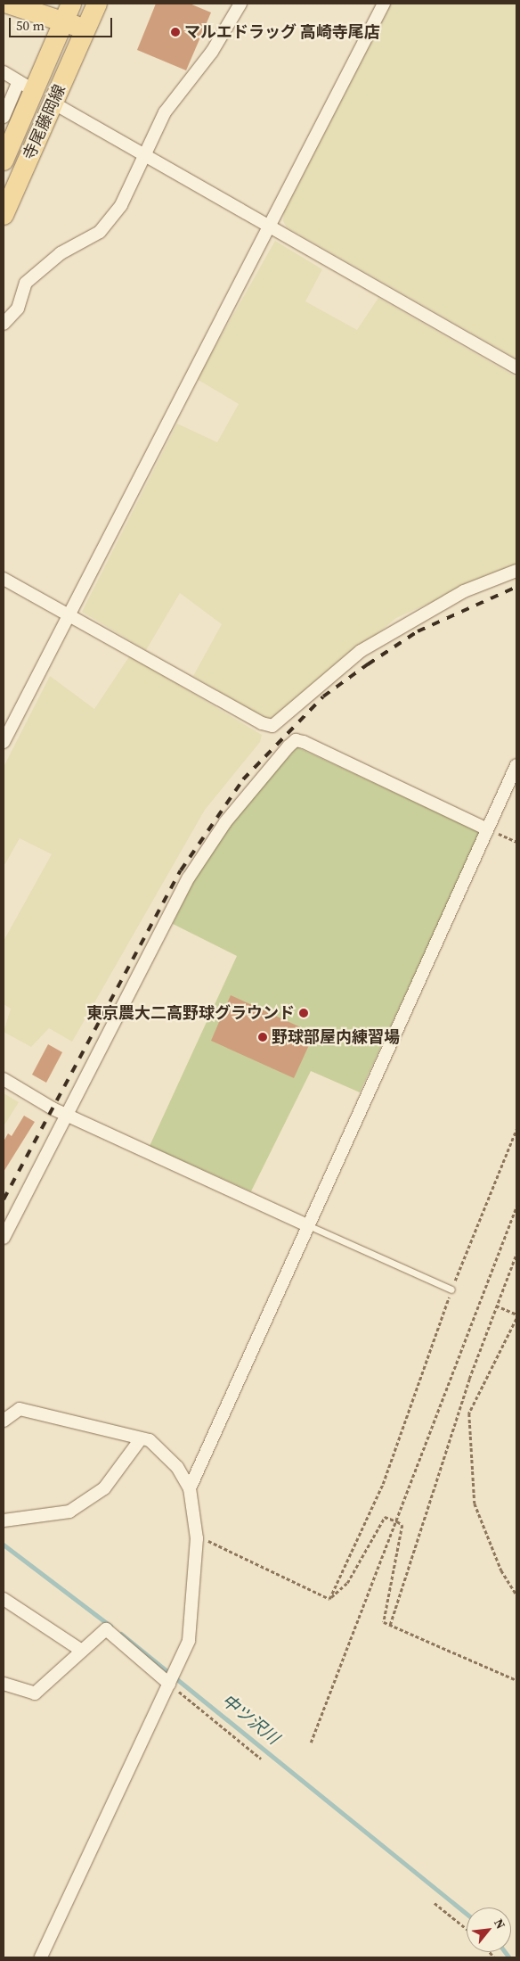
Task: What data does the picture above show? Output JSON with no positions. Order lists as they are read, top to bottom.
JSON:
{
  "streets": {
    "main road": ["寺尾藤岡線"]
  },
  "water": ["中ツ沢川"],
  "places": ["マルエドラッグ 高崎寺尾店", "東京農大二高野球グラウンド", "野球部屋内練習場"],
  "scale_bar": "50 m",
  "north": "top right"
}
